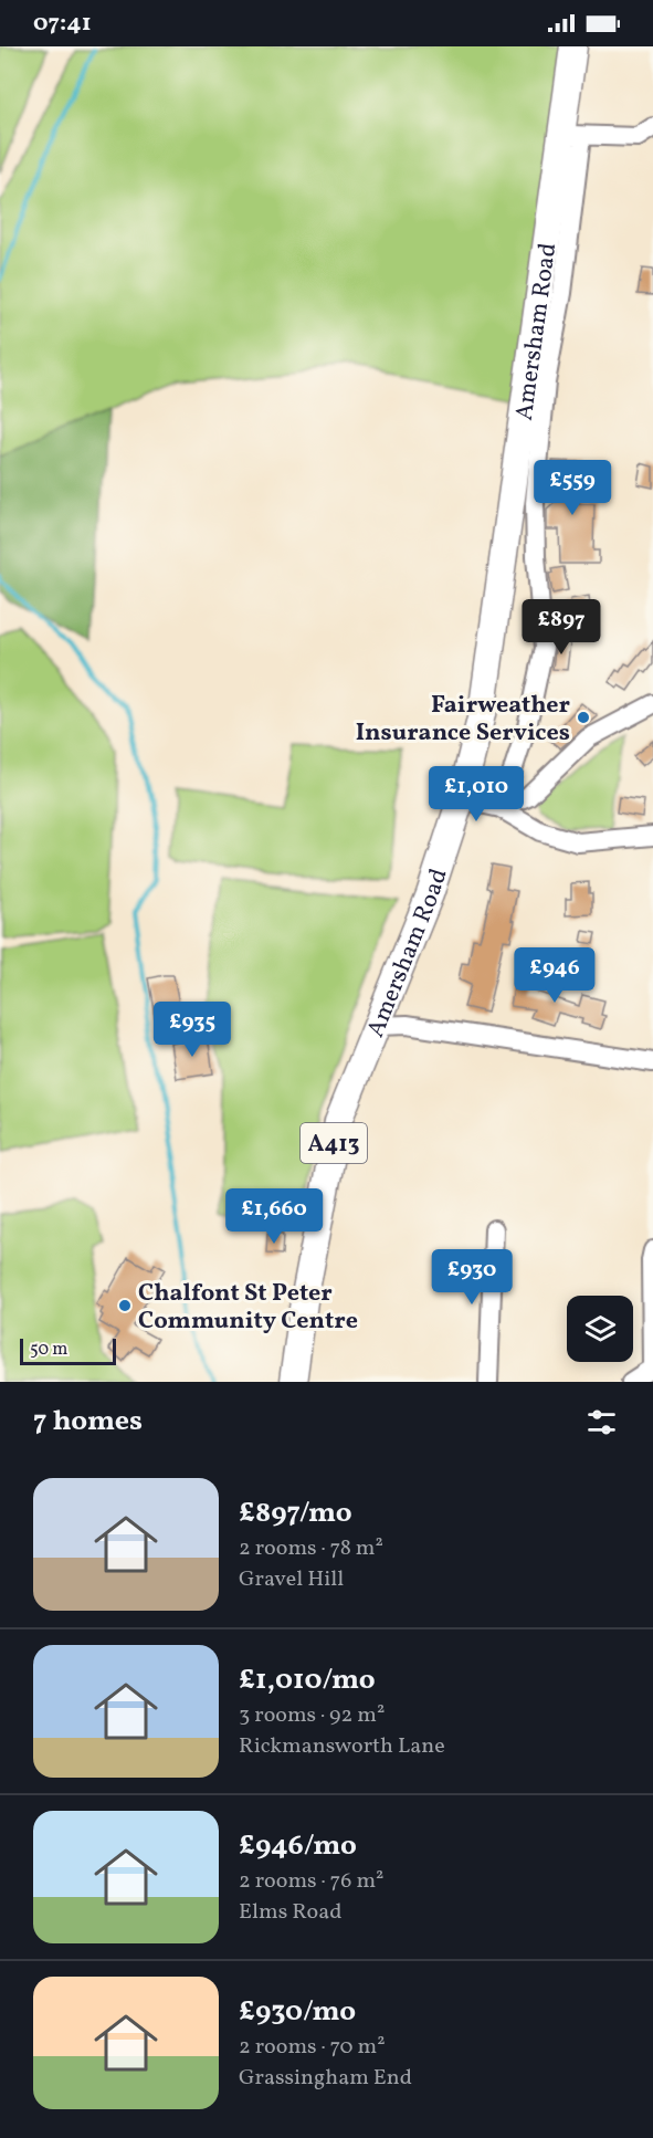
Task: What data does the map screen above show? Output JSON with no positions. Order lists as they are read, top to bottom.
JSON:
{
  "streets": {
    "highway": ["Amersham Road", "A413"]
  },
  "places": ["Fairweather Insurance Services", "Chalfont St Peter Community Centre"],
  "scale_bar": "50 m",
  "page": {
    "status": "07:41",
    "price": [
      "£559",
      "£897",
      "£1,010",
      "£946",
      "£935",
      "£1,660",
      "£930"
    ],
    "scale": "50 m",
    "heading": "7 homes",
    "list": [
      {
        "name": "£897/mo",
        "note": "2 rooms · 78 m² · Gravel Hill"
      },
      {
        "name": "£1,010/mo",
        "note": "3 rooms · 92 m² · Rickmansworth Lane"
      },
      {
        "name": "£946/mo",
        "note": "2 rooms · 76 m² · Elms Road"
      },
      {
        "name": "£930/mo",
        "note": "2 rooms · 70 m² · Grassingham End"
      }
    ]
  }
}
